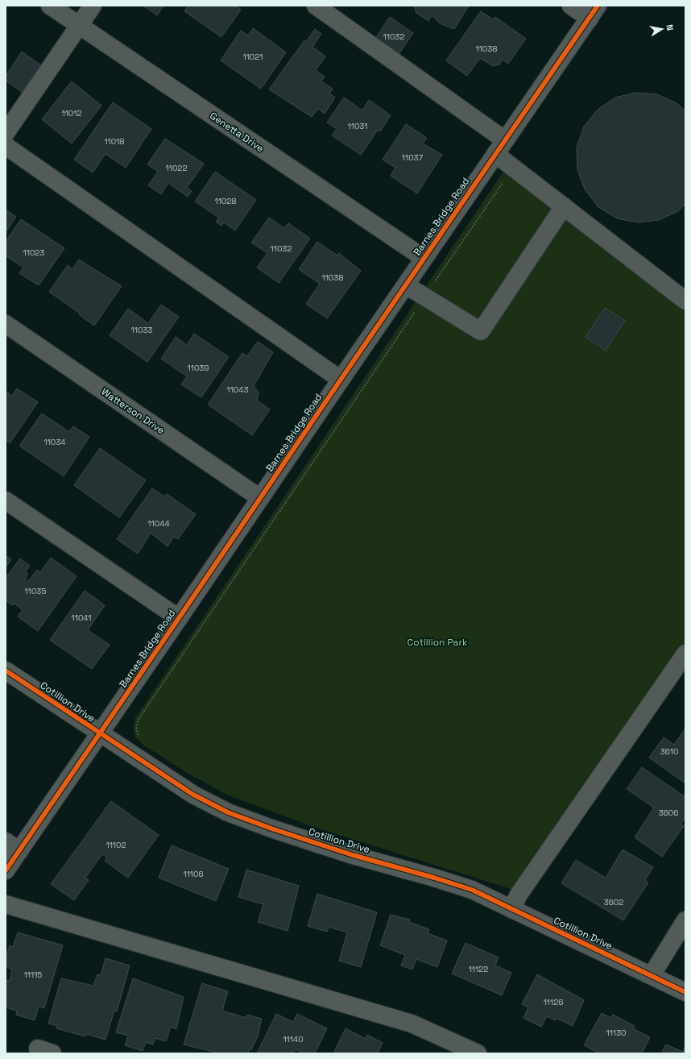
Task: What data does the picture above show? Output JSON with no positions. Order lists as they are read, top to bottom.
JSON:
{
  "streets": {
    "street": [
      "Genetta Drive",
      "Barnes Bridge Road",
      "Watterson Drive",
      "Cotillion Drive"
    ]
  },
  "crossings": [
    ["Genetta Drive", "Barnes Bridge Road"],
    ["Barnes Bridge Road", "Watterson Drive"],
    ["Barnes Bridge Road", "Cotillion Drive"]
  ],
  "parks": ["Cotillion Park"],
  "house_numbers": [
    "11032",
    "11038",
    "11021",
    "11012",
    "11031",
    "11018",
    "11037",
    "11022",
    "11028",
    "11032",
    "11023",
    "11038",
    "11033",
    "11039",
    "11043",
    "11034",
    "11044",
    "11035",
    "11041",
    "3610",
    "3606",
    "11102",
    "11106",
    "3602",
    "11122",
    "11115",
    "11126",
    "11130",
    "11140"
  ],
  "north": "right"
}
